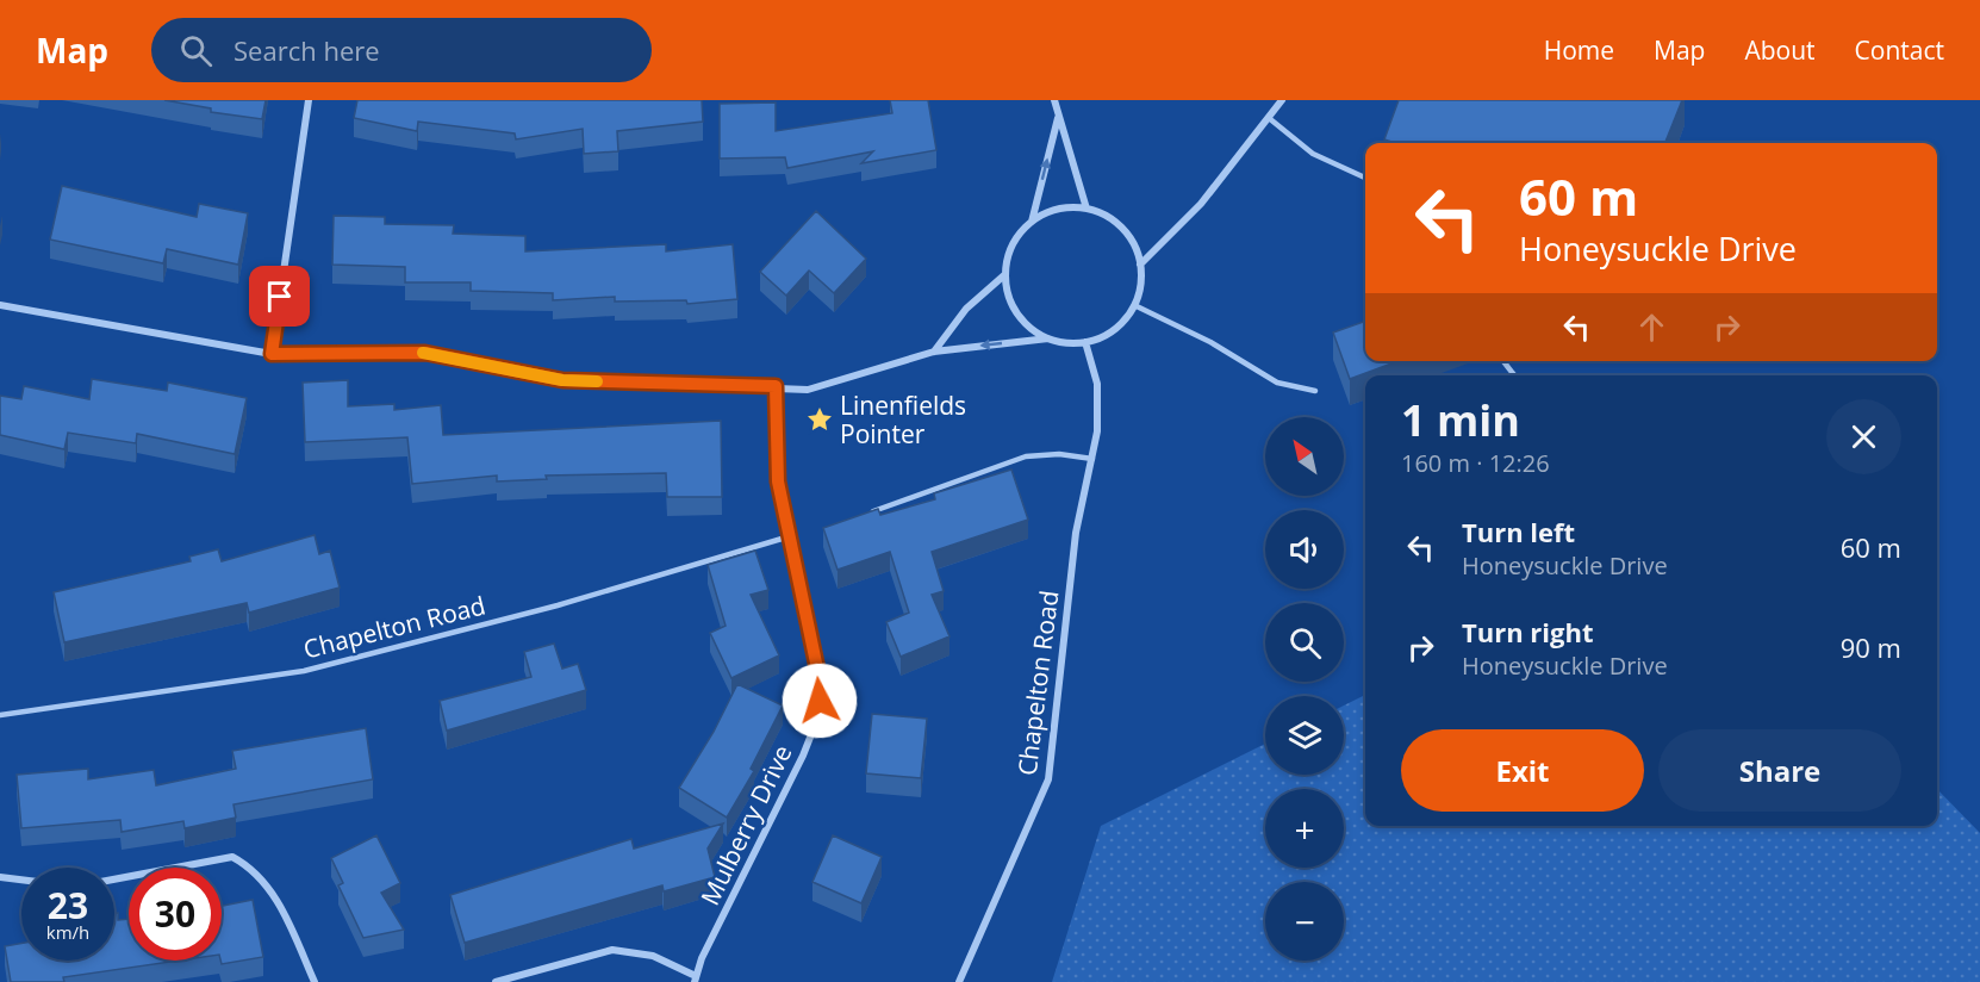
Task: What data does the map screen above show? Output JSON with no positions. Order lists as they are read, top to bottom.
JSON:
{
  "streets": {
    "street": ["Chapelton Road", "Mulberry Drive"]
  },
  "crossings": [
    ["Chapelton Road", "Mulberry Drive"]
  ],
  "places": {
    "place": ["Linenfields Pointer"]
  },
  "north": "top left",
  "page": {
    "header": "Map",
    "search": "Search here",
    "nav": [
      "Home",
      "Map",
      "About",
      "Contact"
    ],
    "turn": ["60 m", "Honeysuckle Drive"],
    "heading": ["1 min", "160 m · 12:26"],
    "map_buttons": ["+", "−"],
    "list": [
      {
        "name": "Turn left",
        "note": "Honeysuckle Drive",
        "value": "60 m"
      },
      {
        "name": "Turn right",
        "note": "Honeysuckle Drive",
        "value": "90 m"
      }
    ],
    "buttons": ["Exit", "Share"],
    "speed": "23 km/h",
    "limit": "30"
  }
}
